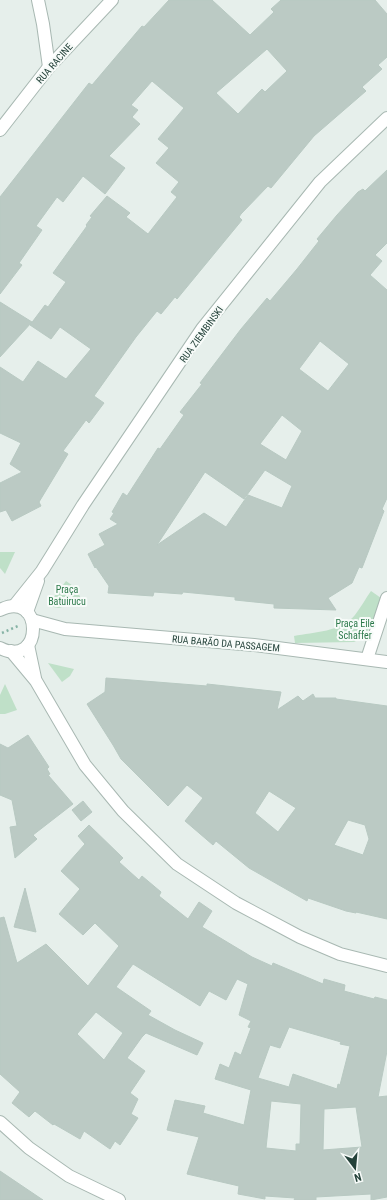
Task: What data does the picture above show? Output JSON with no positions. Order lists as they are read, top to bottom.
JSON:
{
  "streets": {
    "street": ["RUA RACINE", "RUA ZIEMBINSKI", "RUA BARÃO DA PASSAGEM"]
  },
  "crossings": [
    ["RUA ZIEMBINSKI", "RUA BARÃO DA PASSAGEM"]
  ],
  "parks": ["Praça Batuirucu", "Praça Eile Schaffer"],
  "north": "bottom"
}
